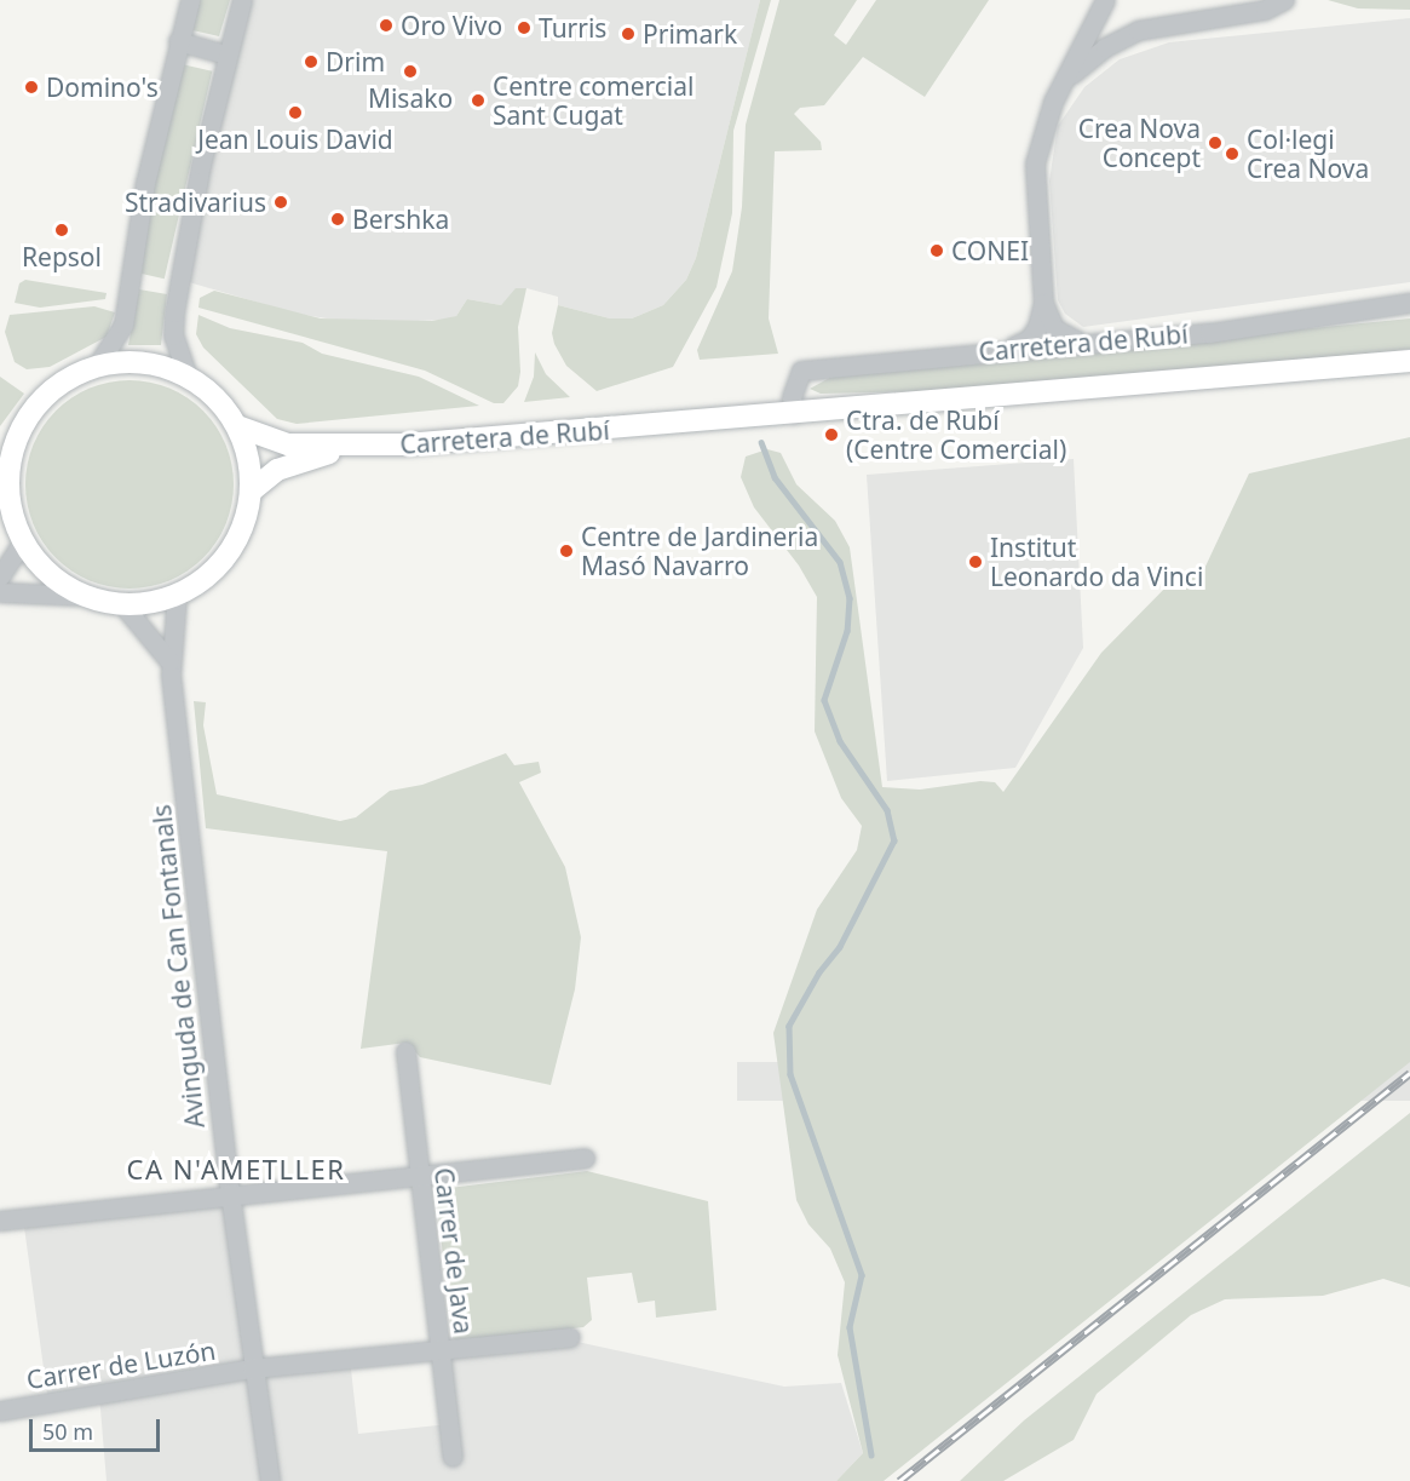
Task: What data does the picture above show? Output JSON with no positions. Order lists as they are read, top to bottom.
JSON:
{
  "streets": {
    "main road": ["Carretera de Rubí"],
    "street": ["Avinguda de Can Fontanals", "Carrer de Java", "Carrer de Luzón"]
  },
  "crossings": [
    ["Avinguda de Can Fontanals", "Carrer de Luzón"],
    ["Carrer de Java", "Carrer de Luzón"]
  ],
  "districts": ["CA N'AMETLLER"],
  "places": [
    "Oro Vivo",
    "Turris",
    "Primark",
    "Drim",
    "Misako",
    "Domino's",
    "Centre comercial Sant Cugat",
    "Jean Louis David",
    "Crea Nova Concept",
    "Col·legi Crea Nova",
    "Stradivarius",
    "Bershka",
    "Repsol",
    "CONEI",
    "Ctra. de Rubí (Centre Comercial)",
    "Centre de Jardineria Masó Navarro",
    "Institut Leonardo da Vinci"
  ],
  "scale_bar": "50 m"
}
